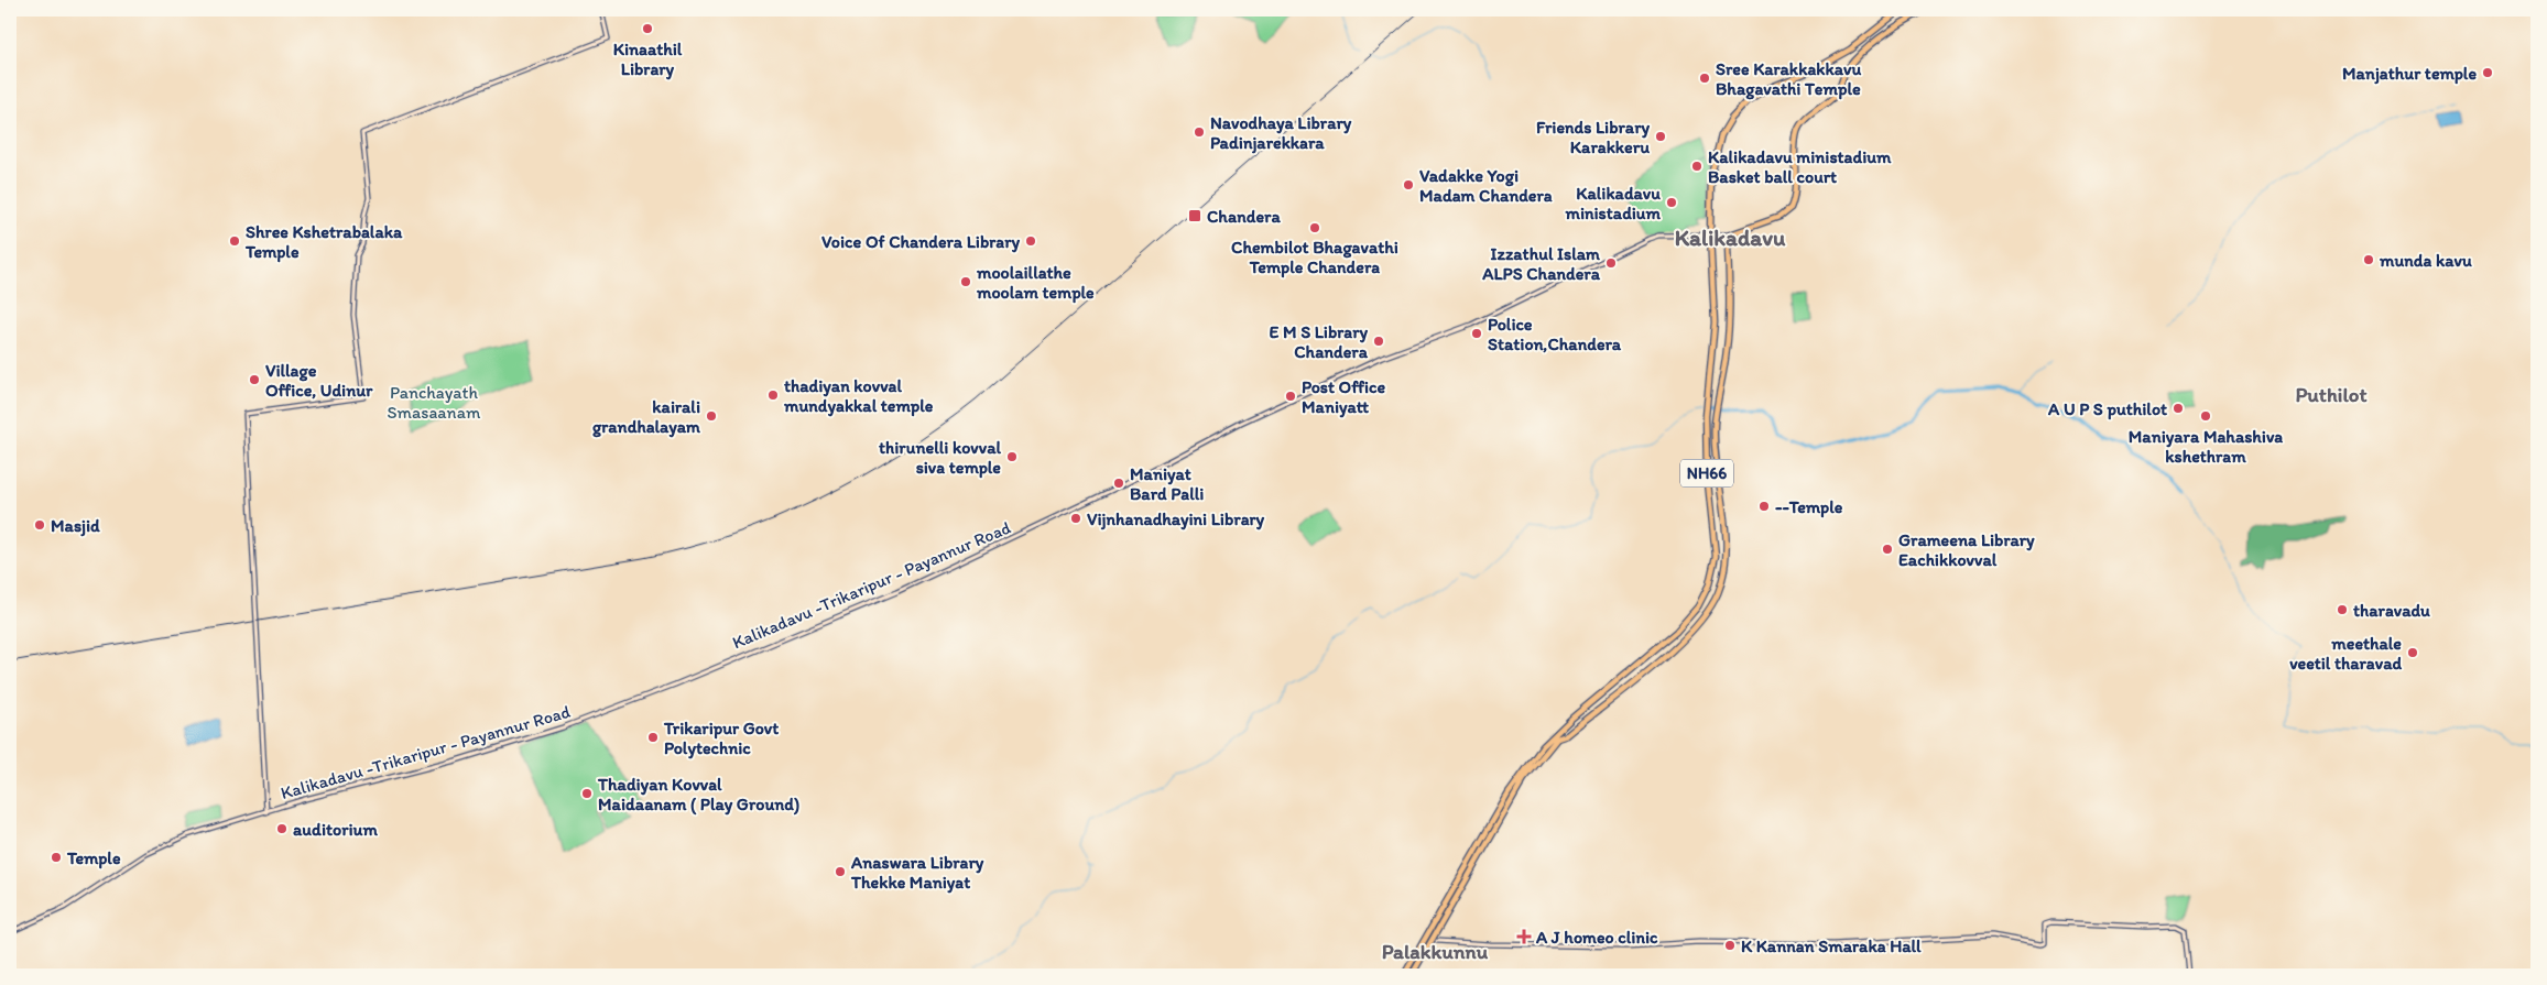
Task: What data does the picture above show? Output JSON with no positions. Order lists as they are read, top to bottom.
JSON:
{
  "streets": {
    "highway": ["NH66"],
    "main road": ["Kalikadavu -Trikaripur - Payannur Road"]
  },
  "crossings": [
    ["NH66", "Kalikadavu -Trikaripur - Payannur Road"]
  ],
  "districts": ["Kalikadavu", "Puthilot", "Palakkunnu"],
  "parks": ["Panchayath Smasaanam"],
  "places": {
    "other": [
      "Kinaathil Library",
      "Manjathur temple",
      "Sree Karakkakkavu Bhagavathi Temple",
      "Navodhaya Library Padinjarekkara",
      "Friends Library Karakkeru",
      "Kalikadavu ministadium Basket ball court",
      "Vadakke Yogi Madam Chandera",
      "Kalikadavu ministadium",
      "Chembilot Bhagavathi Temple Chandera",
      "Shree Kshetrabalaka Temple",
      "Voice Of Chandera Library",
      "munda kavu",
      "Izzathul Islam ALPS Chandera",
      "moolaillathe moolam temple",
      "Police Station,Chandera",
      "E M S Library Chandera",
      "Village Office, Udinur",
      "thadiyan kovval mundyakkal temple",
      "Post Office Maniyatt",
      "A U P S puthilot",
      "kairali grandhalayam",
      "Maniyara Mahashiva kshethram",
      "thirunelli kovval siva temple",
      "Maniyat Bard Palli",
      "--Temple",
      "Vijnhanadhayini Library",
      "Masjid",
      "Grameena Library Eachikkovval",
      "tharavadu",
      "meethale veetil tharavad",
      "Trikaripur Govt Polytechnic",
      "Thadiyan Kovval Maidaanam ( Play Ground)",
      "auditorium",
      "Temple",
      "Anaswara Library Thekke Maniyat",
      "K Kannan Smaraka Hall"
    ],
    "transit": ["Chandera"],
    "health": ["A J homeo clinic"]
  }
}
